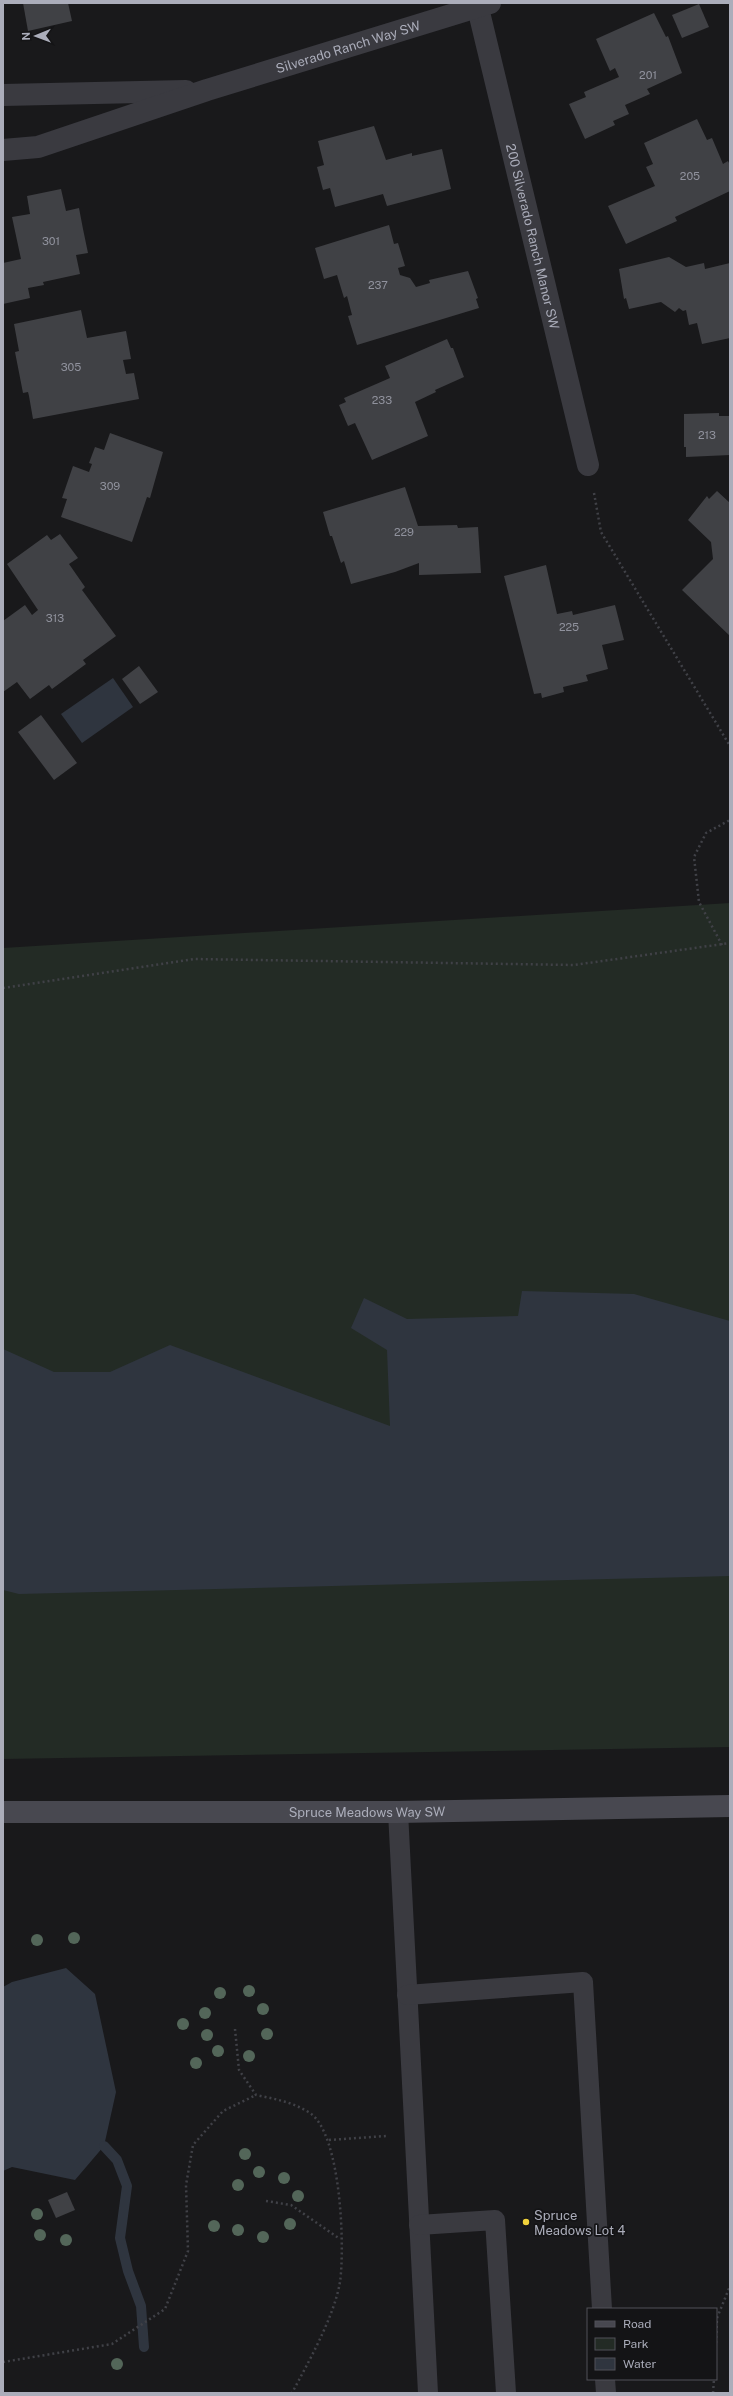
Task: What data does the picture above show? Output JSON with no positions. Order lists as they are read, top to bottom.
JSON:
{
  "streets": {
    "main road": ["Spruce Meadows Way SW"],
    "street": ["Silverado Ranch Way SW", "200 Silverado Ranch Manor SW"]
  },
  "crossings": [
    ["Silverado Ranch Way SW", "200 Silverado Ranch Manor SW"]
  ],
  "places": ["Spruce Meadows Lot 4"],
  "house_numbers": [
    "201",
    "205",
    "301",
    "237",
    "305",
    "233",
    "213",
    "309",
    "229",
    "313",
    "225"
  ],
  "legend": ["Road", "Park", "Water"],
  "north": "left"
}
